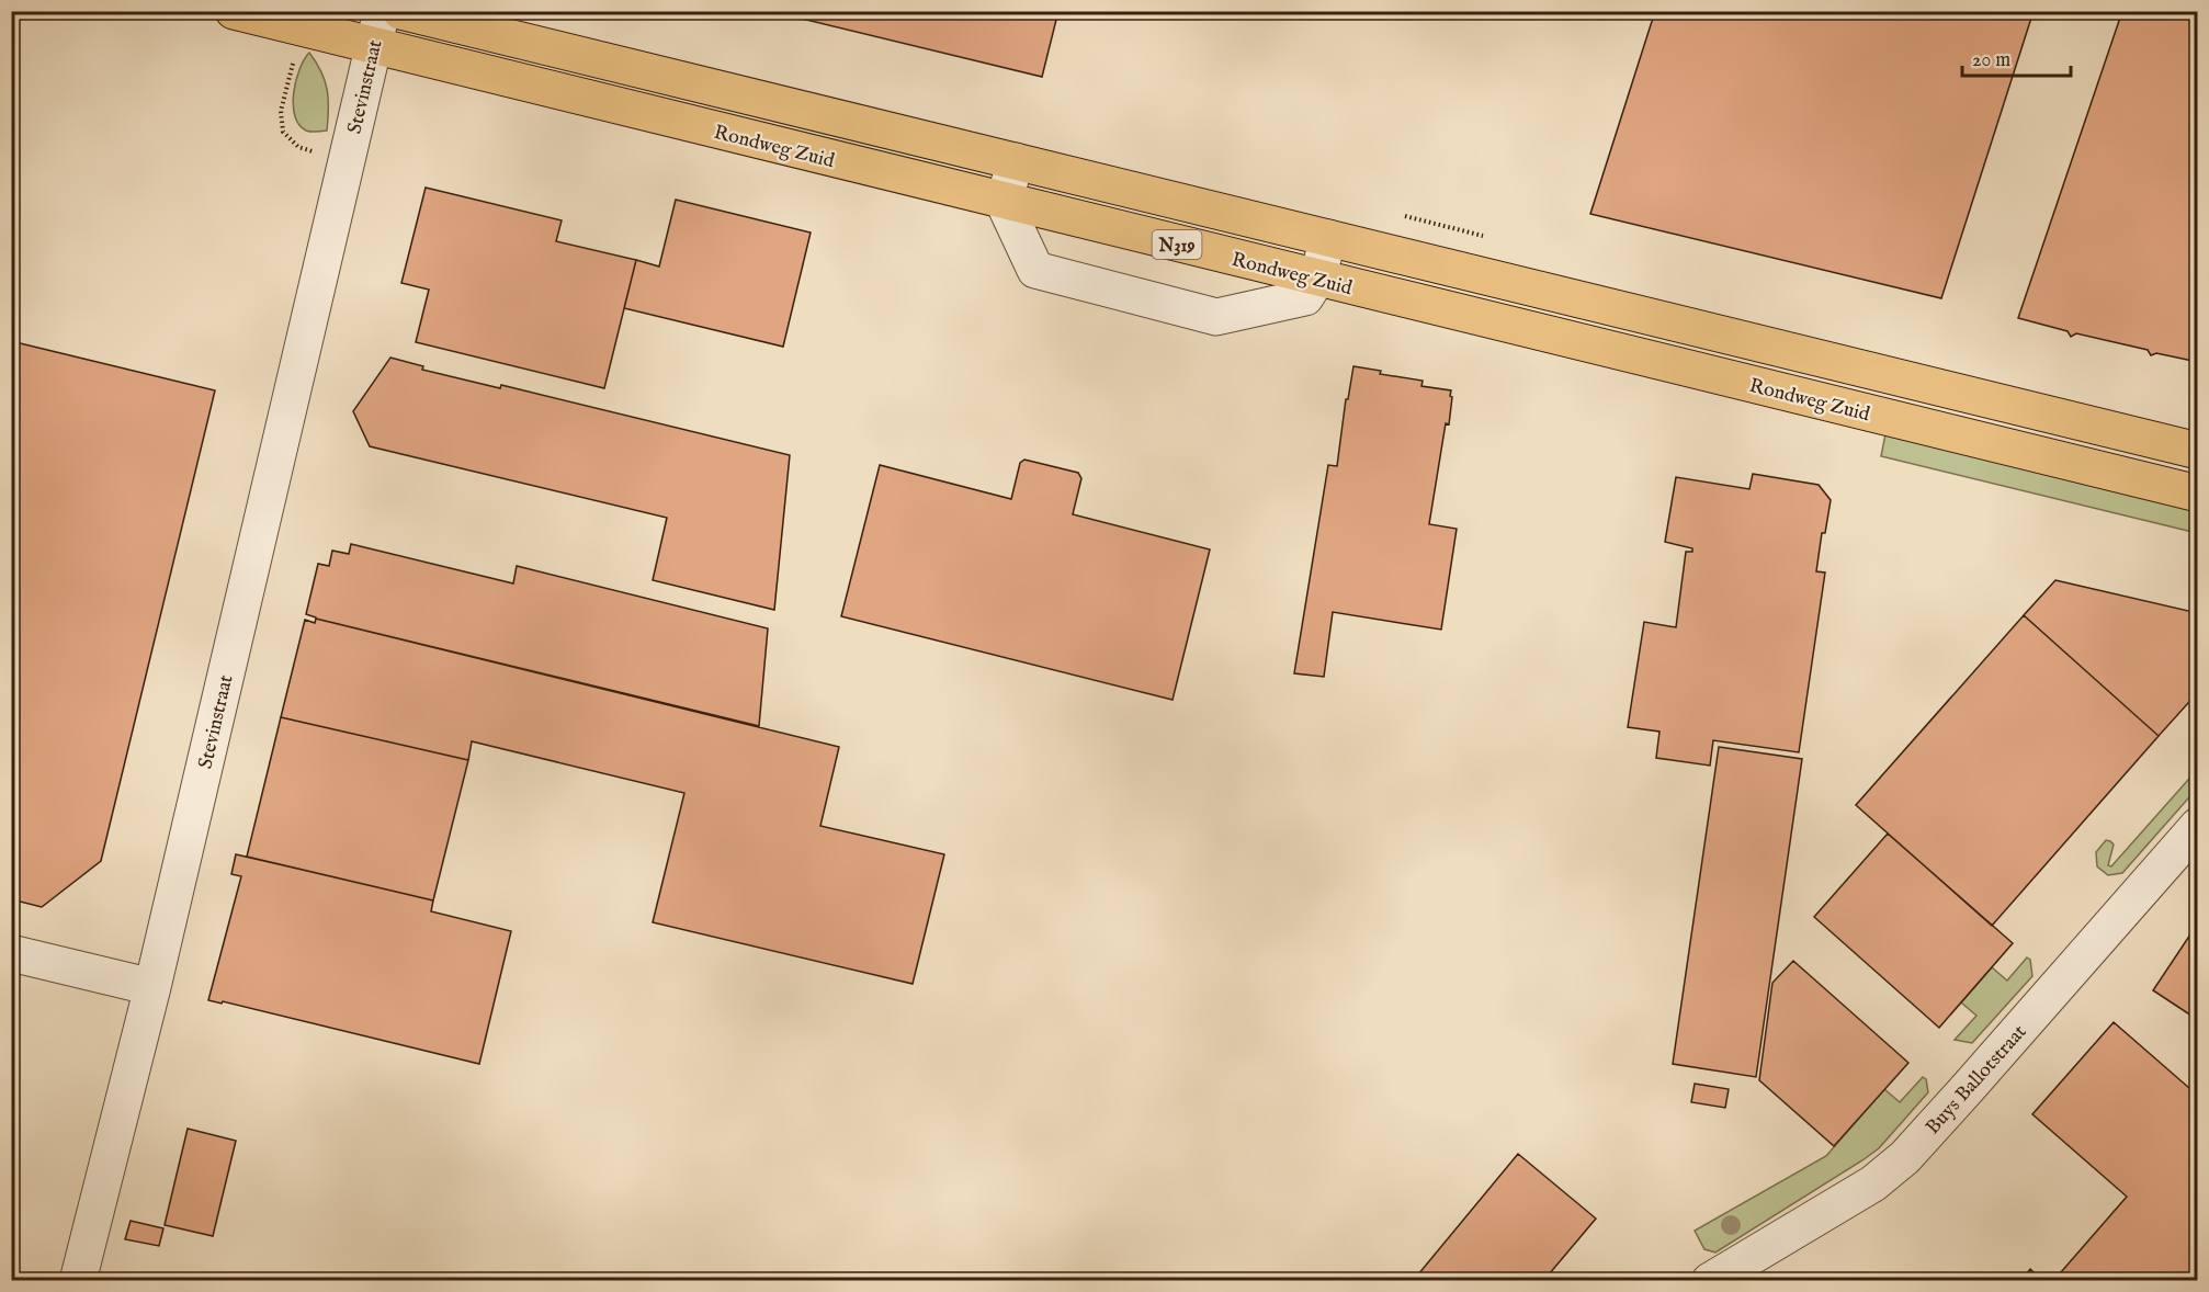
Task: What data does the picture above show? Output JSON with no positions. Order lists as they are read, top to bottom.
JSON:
{
  "streets": {
    "main road": ["Rondweg Zuid", "N319"],
    "street": ["Stevinstraat", "Buys Ballotstraat"]
  },
  "crossings": [
    ["Stevinstraat", "Rondweg Zuid"]
  ],
  "scale_bar": "20 m"
}
